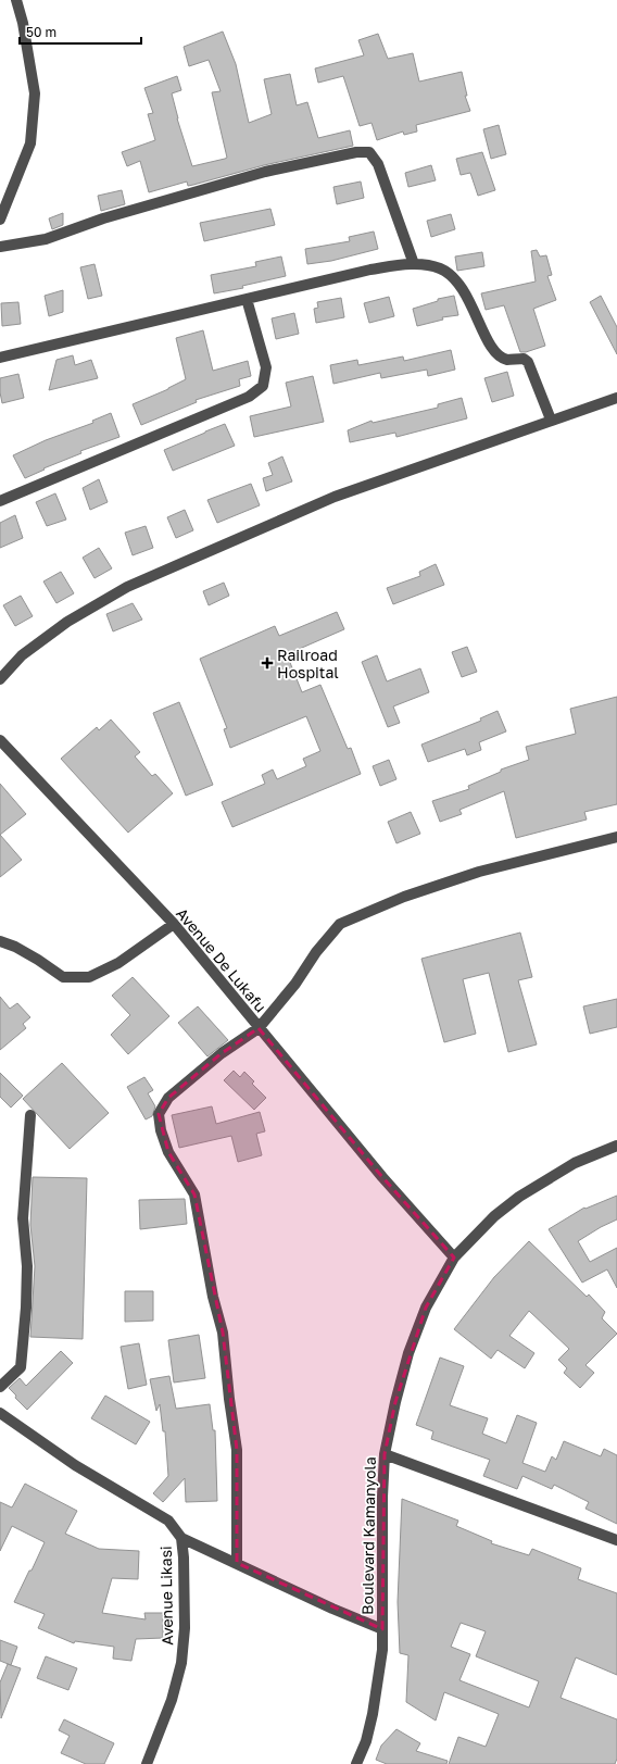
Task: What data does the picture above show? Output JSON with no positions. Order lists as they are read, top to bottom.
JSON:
{
  "streets": {
    "street": ["Avenue De Lukafu", "Boulevard Kamanyola", "Avenue Likasi"]
  },
  "crossings": [
    ["Avenue De Lukafu", "Boulevard Kamanyola"]
  ],
  "places": {
    "health": ["Railroad Hospital"]
  },
  "scale_bar": "50 m"
}
